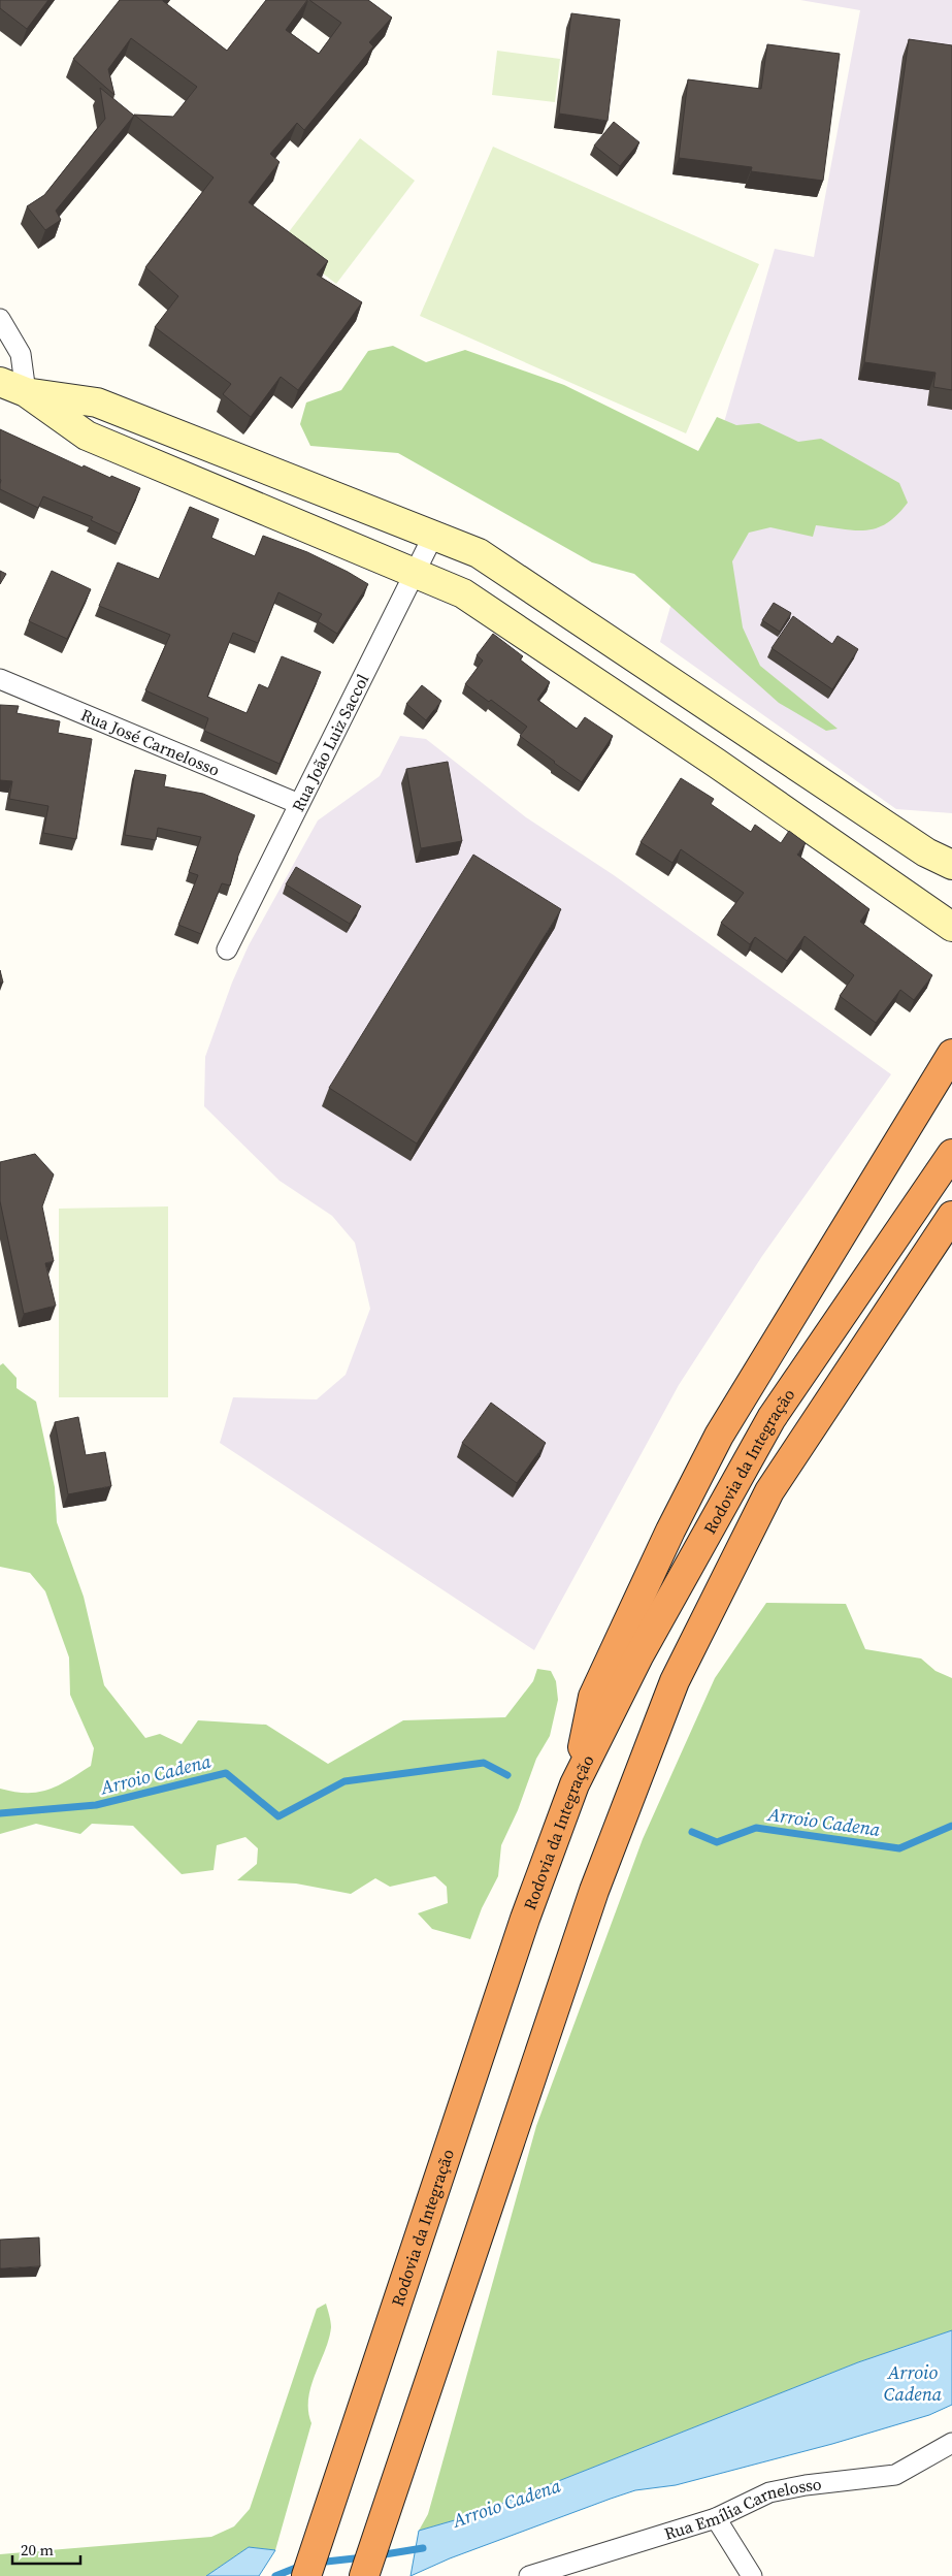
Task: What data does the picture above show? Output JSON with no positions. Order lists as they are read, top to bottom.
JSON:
{
  "streets": {
    "highway": ["Rodovia da Integração"],
    "street": ["Rua José Carnelosso", "Rua João Luiz Saccol", "Rua Emília Carnelosso"]
  },
  "crossings": [
    ["Rua José Carnelosso", "Rua João Luiz Saccol"]
  ],
  "water": ["Arroio Cadena"],
  "scale_bar": "20 m"
}
